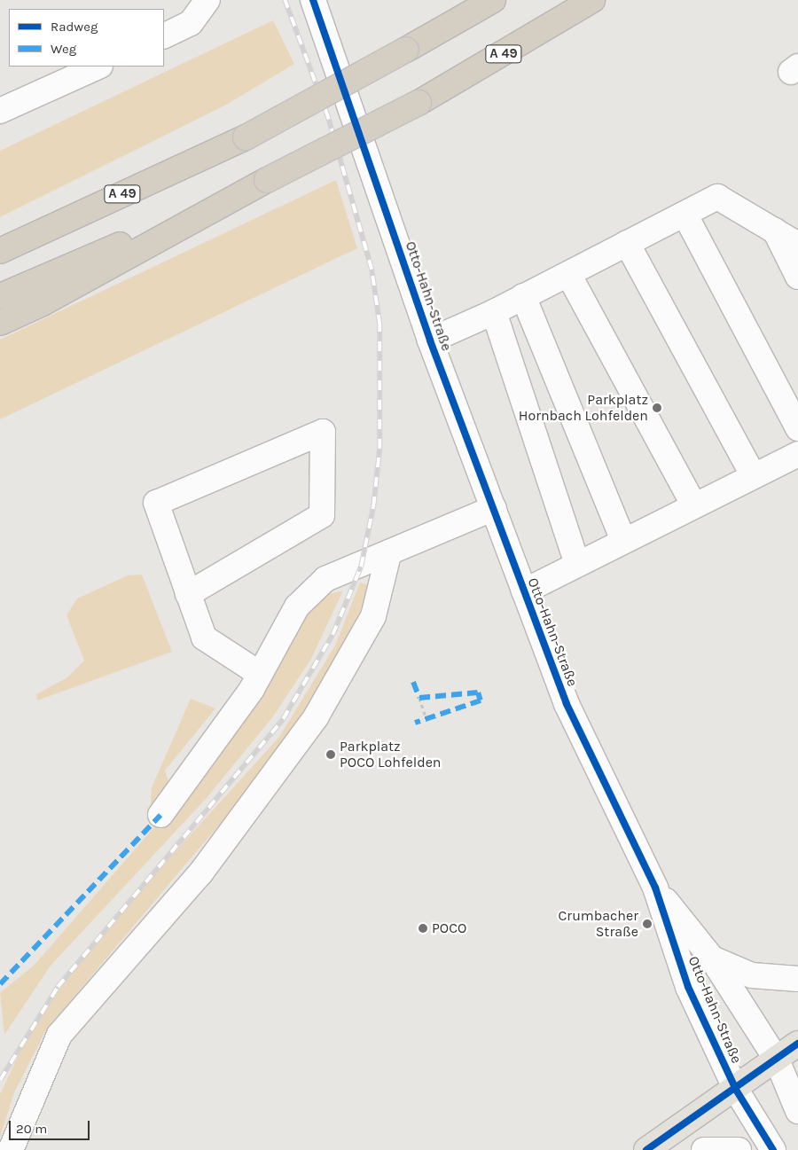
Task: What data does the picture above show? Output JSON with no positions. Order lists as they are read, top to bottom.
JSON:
{
  "streets": {
    "highway": ["A 49"],
    "street": ["Otto-Hahn-Straße"]
  },
  "places": [
    "Parkplatz Hornbach Lohfelden",
    "Parkplatz POCO Lohfelden",
    "Crumbacher Straße",
    "POCO"
  ],
  "legend": ["Radweg", "Weg"],
  "scale_bar": "20 m"
}
